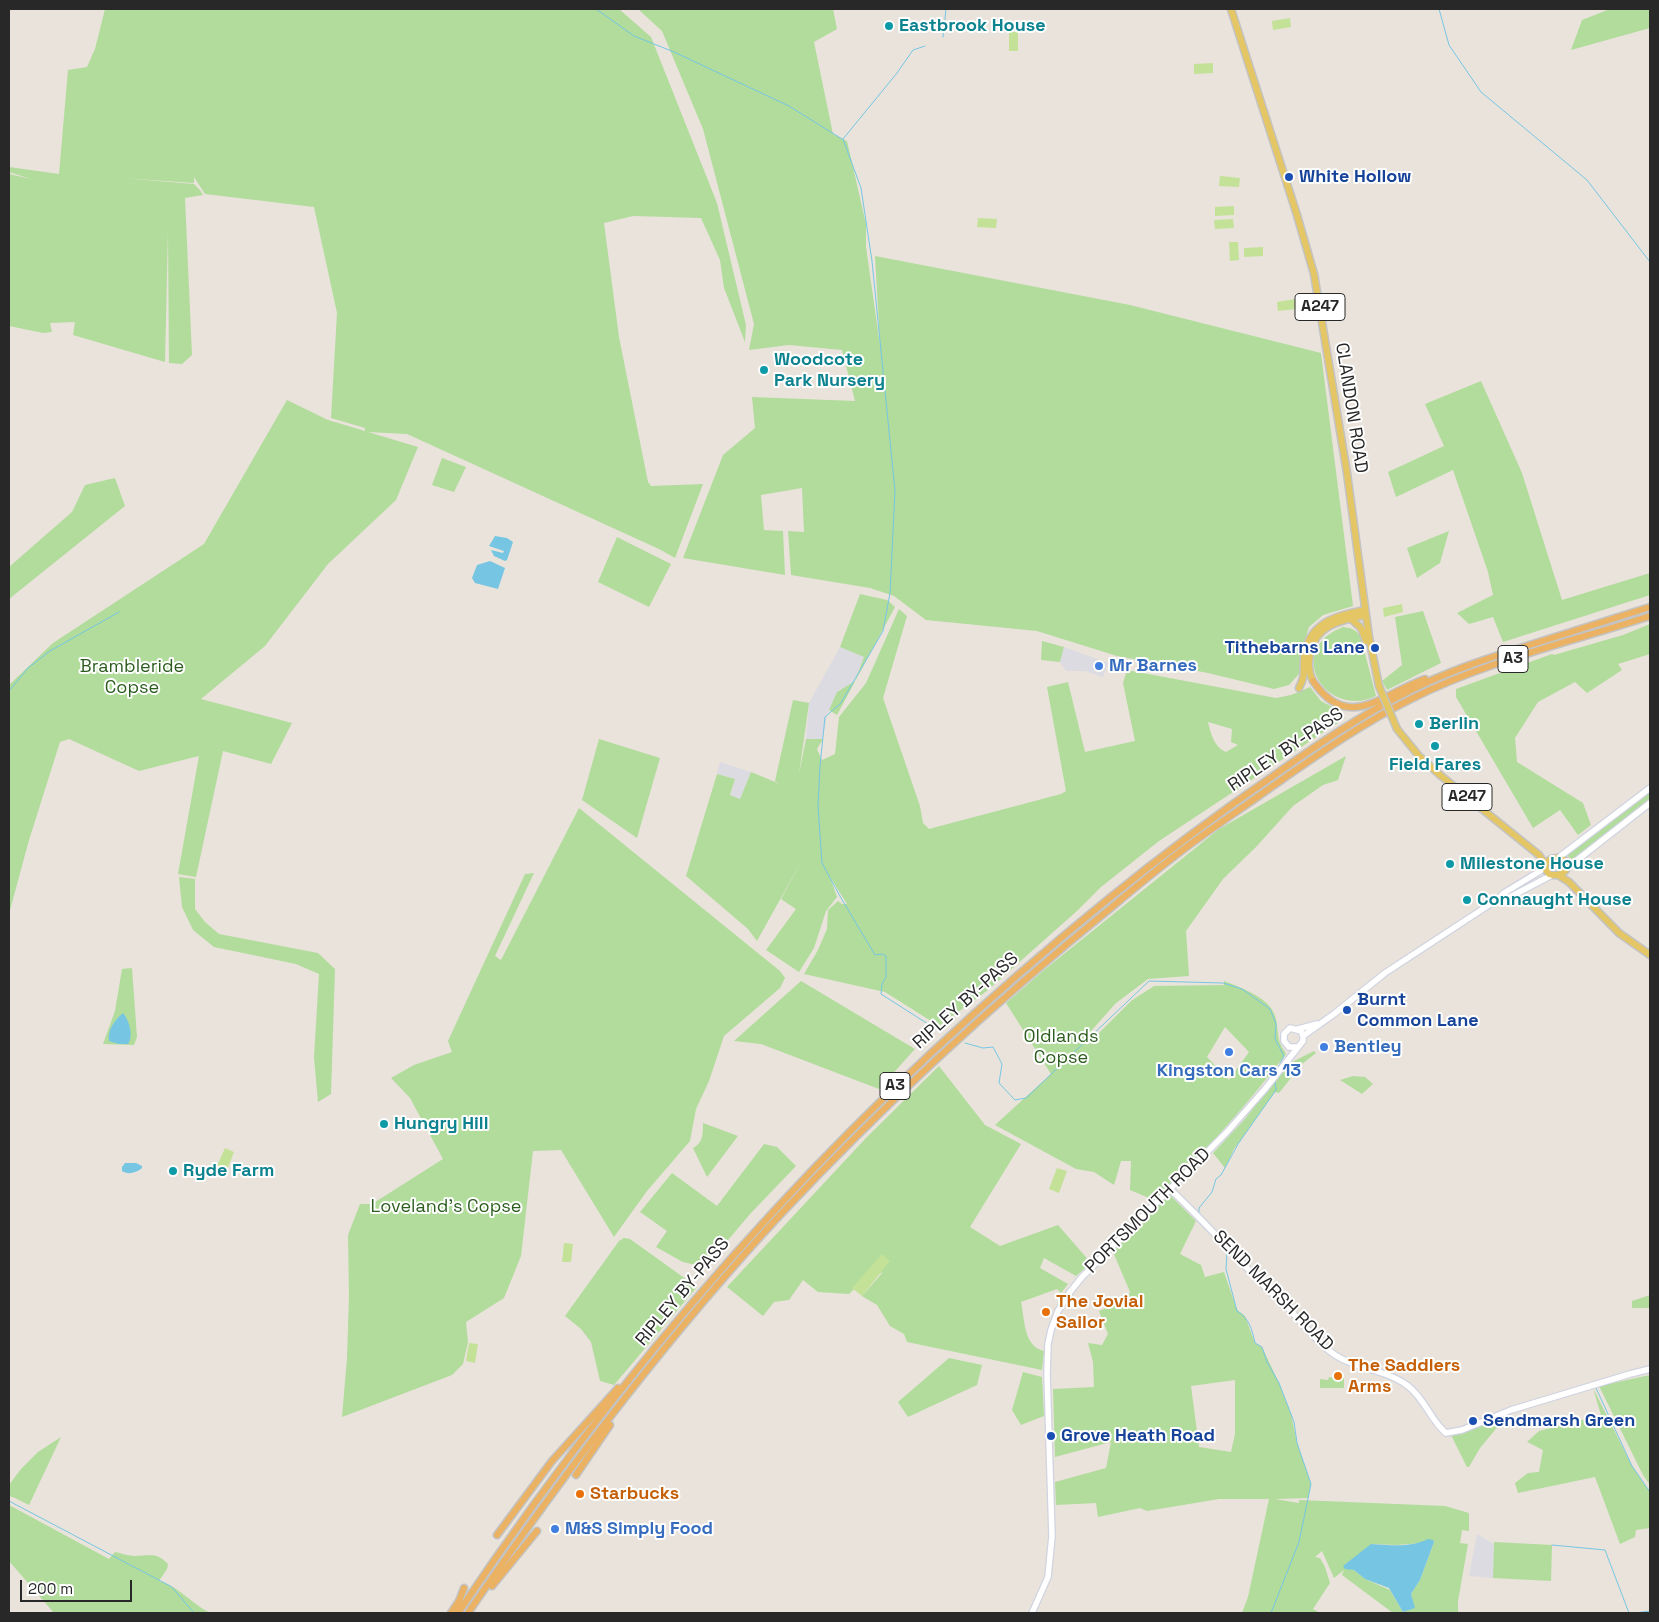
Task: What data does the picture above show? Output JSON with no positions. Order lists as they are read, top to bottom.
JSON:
{
  "streets": {
    "highway": ["A3", "RIPLEY BY-PASS"],
    "main road": [
      "A247",
      "CLANDON ROAD",
      "PORTSMOUTH ROAD",
      "SEND MARSH ROAD"
    ]
  },
  "crossings": [
    ["CLANDON ROAD", "PORTSMOUTH ROAD"],
    ["PORTSMOUTH ROAD", "SEND MARSH ROAD"]
  ],
  "parks": ["Brambleride Copse", "Oldlands Copse", "Loveland's Copse"],
  "places": [
    "Eastbrook House",
    "White Hollow",
    "Woodcote Park Nursery",
    "Tithebarns Lane",
    "Mr Barnes",
    "Berlin",
    "Field Fares",
    "Milestone House",
    "Connaught House",
    "Burnt Common Lane",
    "Bentley",
    "Kingston Cars 13",
    "Hungry Hill",
    "Ryde Farm",
    "The Jovial Sailor",
    "The Saddlers Arms",
    "Sendmarsh Green",
    "Grove Heath Road",
    "Starbucks",
    "M&S Simply Food"
  ],
  "scale_bar": "200 m"
}
